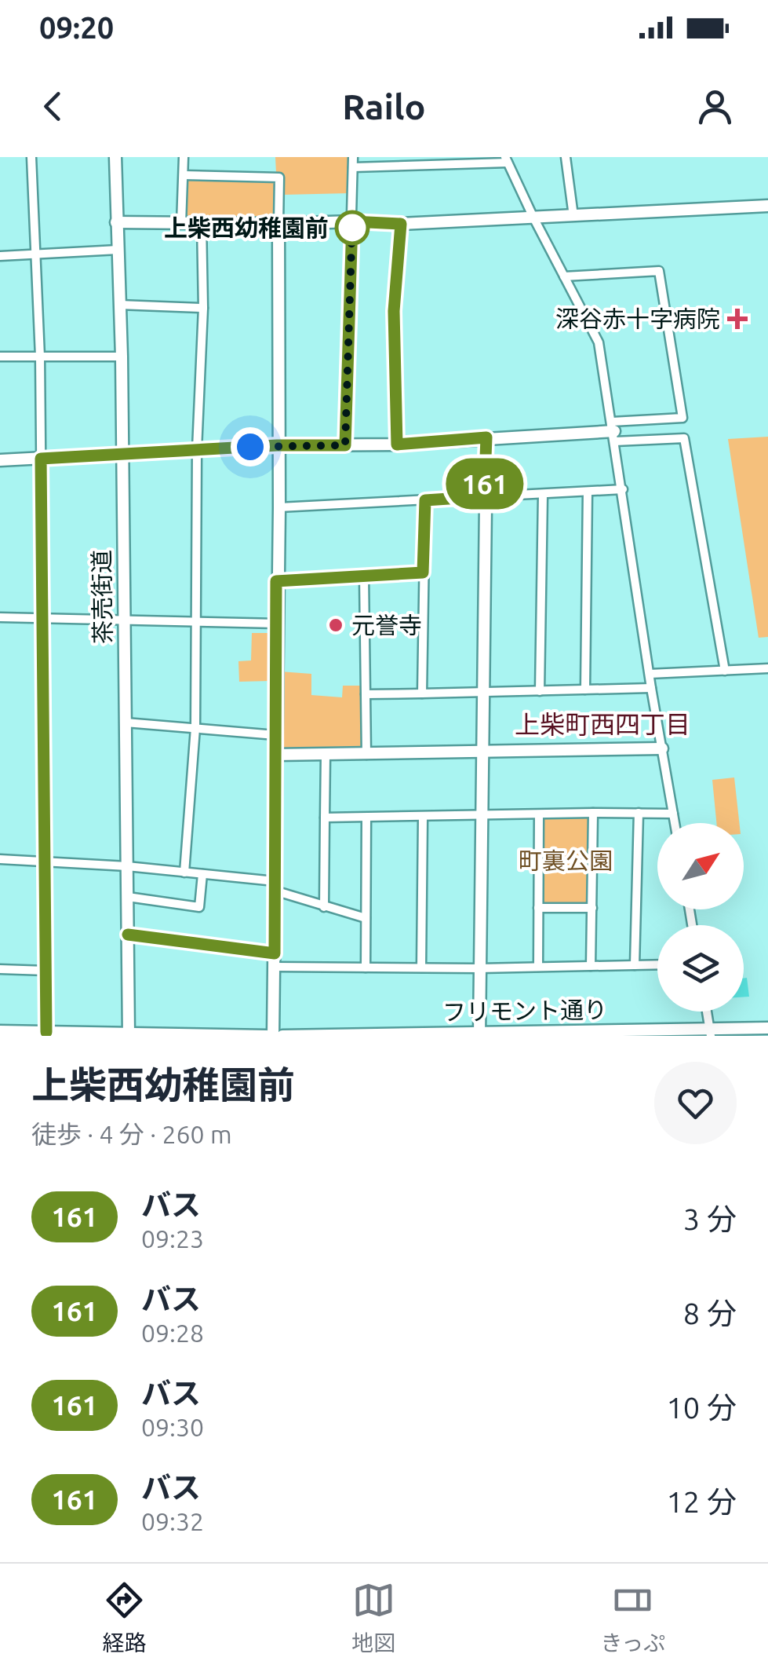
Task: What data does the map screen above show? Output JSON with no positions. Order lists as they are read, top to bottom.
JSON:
{
  "streets": {
    "street": ["茶売街道", "フリモント通り"]
  },
  "districts": ["上柴町西四丁目"],
  "parks": ["町裏公園"],
  "places": {
    "other": ["上柴西幼稚園前", "元誉寺"],
    "health": ["深谷赤十字病院"]
  },
  "lines": ["bus line 161"],
  "north": "top right",
  "page": {
    "status": "09:20",
    "header": "Railo",
    "on_map": "161",
    "heading": ["上柴西幼稚園前", "徒歩 · 4 分 · 260 m"],
    "list": [
      {
        "mark": "161",
        "name": "バス",
        "note": "09:23",
        "value": "3 分"
      },
      {
        "mark": "161",
        "name": "バス",
        "note": "09:28",
        "value": "8 分"
      },
      {
        "mark": "161",
        "name": "バス",
        "note": "09:30",
        "value": "10 分"
      },
      {
        "mark": "161",
        "name": "バス",
        "note": "09:32",
        "value": "12 分"
      }
    ],
    "tabs": ["経路", "地図", "きっぷ"]
  }
}
